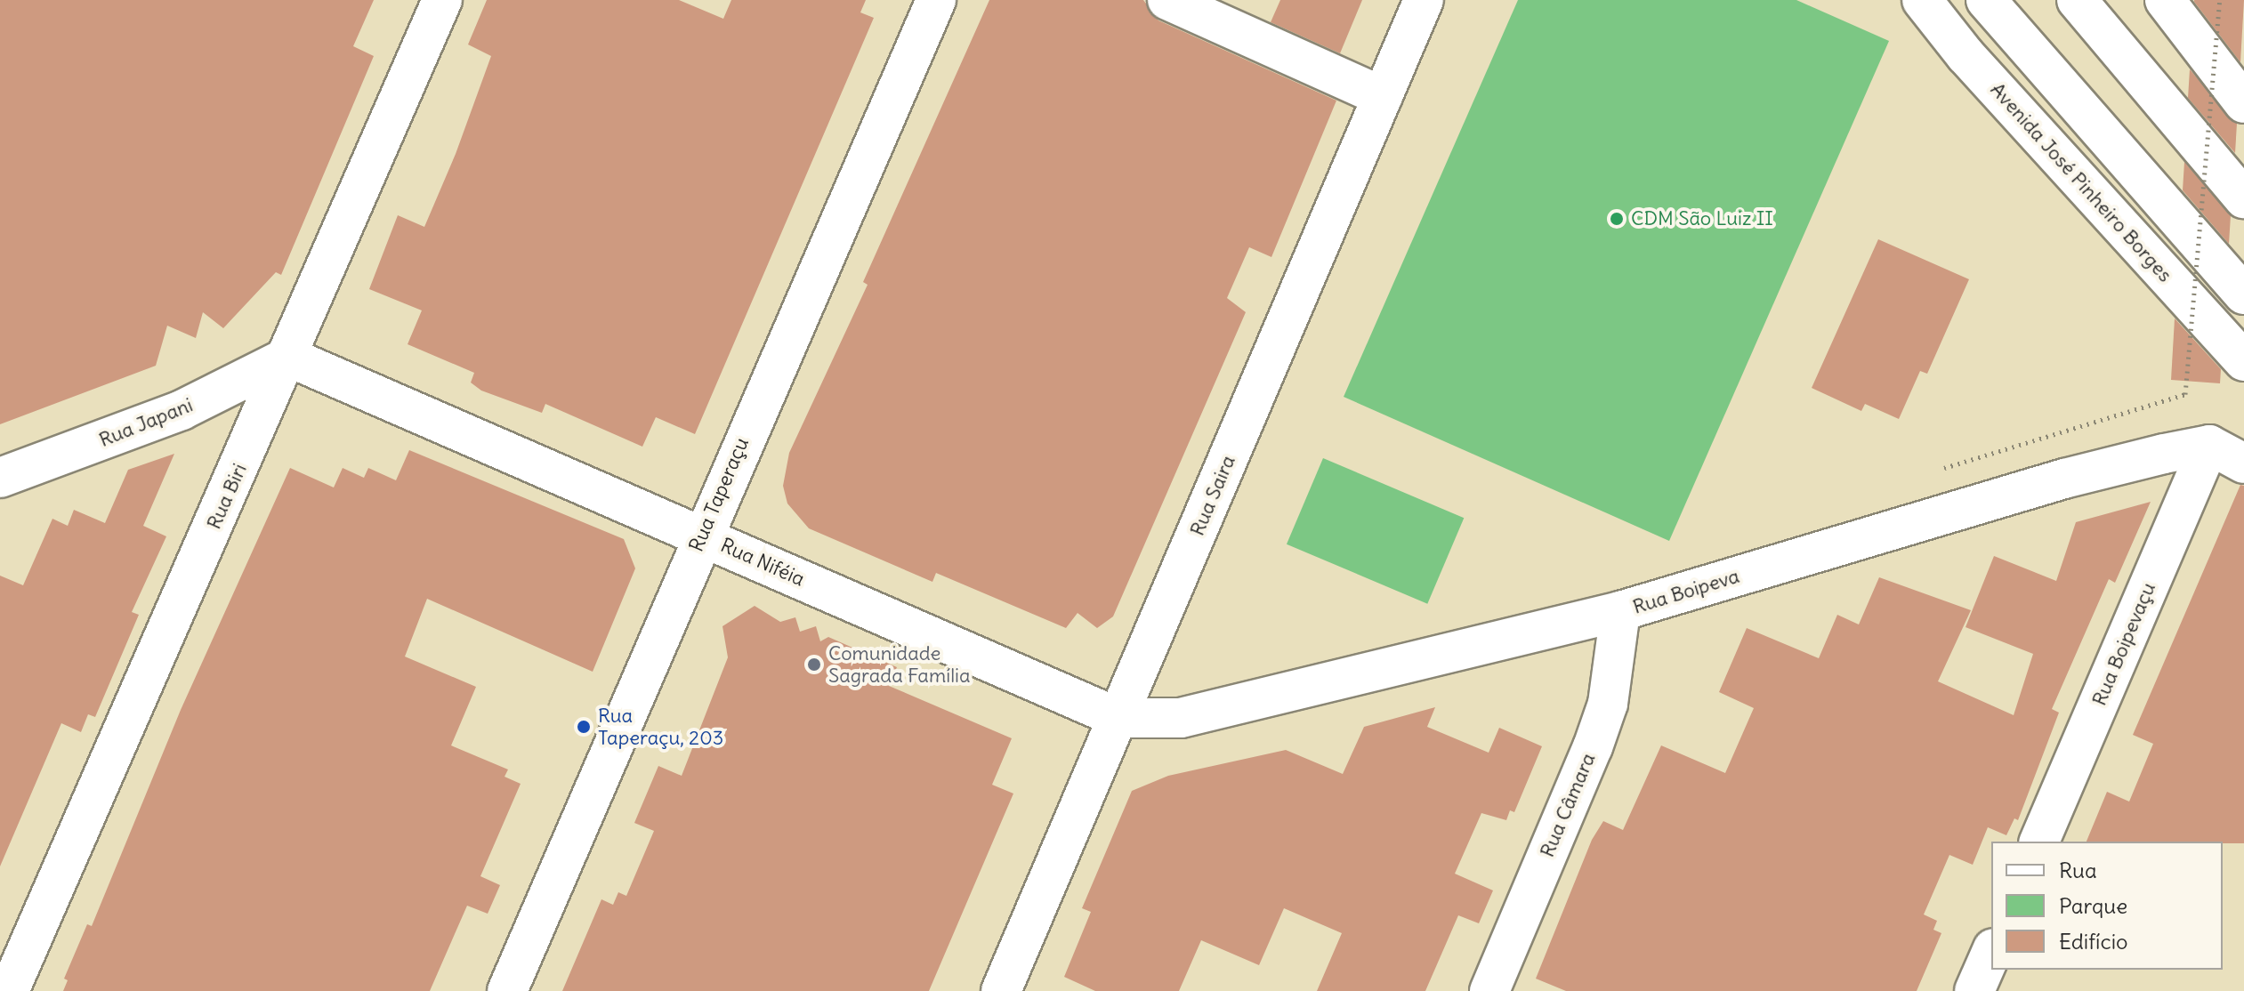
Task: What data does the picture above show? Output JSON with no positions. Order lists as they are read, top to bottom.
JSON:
{
  "streets": {
    "street": [
      "Avenida José Pinheiro Borges",
      "Rua Japani",
      "Rua Taperaçu",
      "Rua Saira",
      "Rua Biri",
      "Rua Niféia",
      "Rua Boipeva",
      "Rua Boipevaçu",
      "Rua Câmara"
    ]
  },
  "crossings": [
    ["Rua Japani", "Rua Biri"],
    ["Rua Japani", "Rua Niféia"],
    ["Rua Taperaçu", "Rua Niféia"],
    ["Rua Saira", "Rua Niféia"],
    ["Rua Saira", "Rua Boipeva"],
    ["Rua Biri", "Rua Niféia"],
    ["Rua Niféia", "Rua Boipeva"],
    ["Rua Boipeva", "Rua Boipevaçu"],
    ["Rua Boipeva", "Rua Câmara"]
  ],
  "places": ["CDM São Luiz II", "Comunidade Sagrada Família", "Rua Taperaçu, 203"],
  "legend": ["Rua", "Parque", "Edifício"]
}
